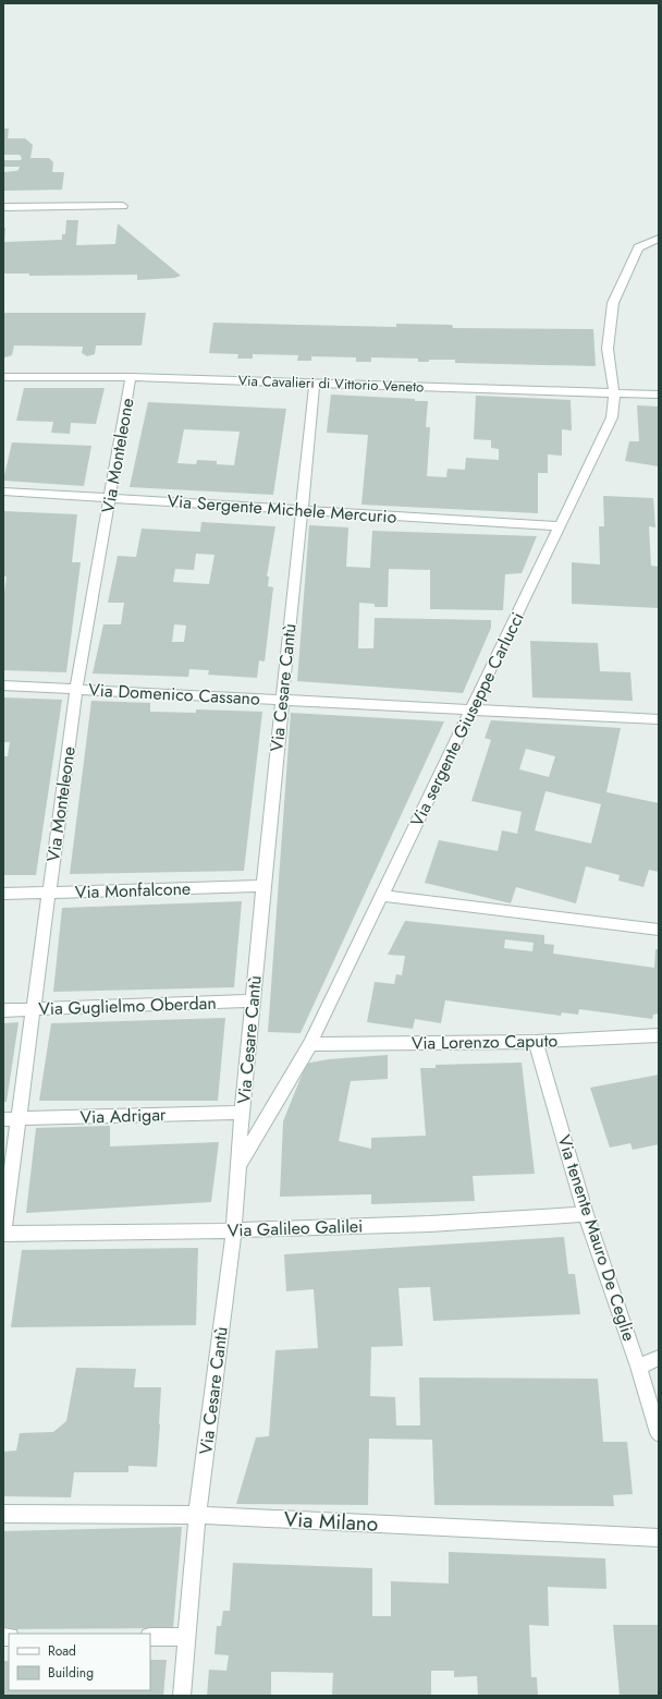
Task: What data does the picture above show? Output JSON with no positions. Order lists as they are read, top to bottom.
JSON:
{
  "streets": {
    "street": [
      "Via Cavalieri di Vittorio Veneto",
      "Via Monteleone",
      "Via Sergente Michele Mercurio",
      "Via Cesare Cantù",
      "Via Domenico Cassano",
      "Via sergente Giuseppe Carlucci",
      "Via Monfalcone",
      "Via Guglielmo Oberdan",
      "Via Lorenzo Caputo",
      "Via Adrigar",
      "Via Galileo Galilei",
      "Via tenente Mauro De Ceglie",
      "Via Milano"
    ]
  },
  "crossings": [
    ["Via Cavalieri di Vittorio Veneto", "Via Monteleone"],
    ["Via Cavalieri di Vittorio Veneto", "Via Cesare Cantù"],
    ["Via Cavalieri di Vittorio Veneto", "Via sergente Giuseppe Carlucci"],
    ["Via Monteleone", "Via Sergente Michele Mercurio"],
    ["Via Monteleone", "Via Domenico Cassano"],
    ["Via Monteleone", "Via Monfalcone"],
    ["Via Monteleone", "Via Guglielmo Oberdan"],
    ["Via Monteleone", "Via Adrigar"],
    ["Via Monteleone", "Via Galileo Galilei"],
    ["Via Sergente Michele Mercurio", "Via Cesare Cantù"],
    ["Via Sergente Michele Mercurio", "Via sergente Giuseppe Carlucci"],
    ["Via Cesare Cantù", "Via Domenico Cassano"],
    ["Via Cesare Cantù", "Via sergente Giuseppe Carlucci"],
    ["Via Cesare Cantù", "Via Monfalcone"],
    ["Via Cesare Cantù", "Via Guglielmo Oberdan"],
    ["Via Cesare Cantù", "Via Adrigar"],
    ["Via Cesare Cantù", "Via Galileo Galilei"],
    ["Via Cesare Cantù", "Via Milano"],
    ["Via Domenico Cassano", "Via sergente Giuseppe Carlucci"],
    ["Via sergente Giuseppe Carlucci", "Via Lorenzo Caputo"],
    ["Via Lorenzo Caputo", "Via tenente Mauro De Ceglie"],
    ["Via Galileo Galilei", "Via tenente Mauro De Ceglie"]
  ],
  "legend": ["Road", "Building"]
}
